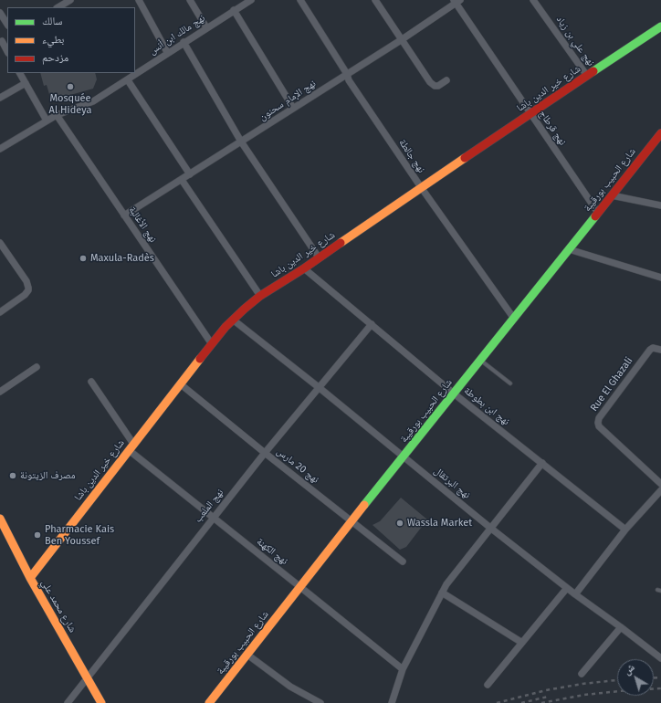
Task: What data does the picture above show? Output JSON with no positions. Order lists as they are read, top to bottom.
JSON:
{
  "streets": {
    "street": [
      "نهج مالك ابن أنس",
      "نهج علي بن زياد",
      "شارع خير الدين باشا",
      "نهج الإمام سحنون",
      "نهج قرطاج",
      "نهج جالطة",
      "شارع الحبيب بورقيبة",
      "نهج الأغالبة",
      "Rue El Ghazali",
      "نهج ابن بطوطة",
      "نهج 20 مارس",
      "نهج البرتقال",
      "نهج الملعب",
      "نهج الكهنة",
      "شارع محمد علي"
    ]
  },
  "crossings": [
    ["نهج مالك ابن أنس", "نهج الأغالبة"],
    ["نهج علي بن زياد", "شارع خير الدين باشا"],
    ["شارع خير الدين باشا", "نهج قرطاج"],
    ["شارع خير الدين باشا", "نهج جالطة"],
    ["شارع خير الدين باشا", "نهج الأغالبة"],
    ["شارع خير الدين باشا", "نهج ابن بطوطة"],
    ["شارع خير الدين باشا", "نهج 20 مارس"],
    ["شارع خير الدين باشا", "نهج البرتقال"],
    ["شارع خير الدين باشا", "نهج الكهنة"],
    ["شارع خير الدين باشا", "شارع محمد علي"],
    ["نهج الإمام سحنون", "نهج قرطاج"],
    ["نهج الإمام سحنون", "نهج جالطة"],
    ["نهج الإمام سحنون", "نهج الأغالبة"],
    ["نهج قرطاج", "شارع الحبيب بورقيبة"],
    ["نهج جالطة", "شارع الحبيب بورقيبة"],
    ["شارع الحبيب بورقيبة", "نهج ابن بطوطة"],
    ["شارع الحبيب بورقيبة", "نهج 20 مارس"],
    ["شارع الحبيب بورقيبة", "نهج البرتقال"],
    ["شارع الحبيب بورقيبة", "نهج الكهنة"],
    ["نهج ابن بطوطة", "نهج الملعب"],
    ["نهج 20 مارس", "نهج الملعب"],
    ["نهج البرتقال", "نهج الملعب"],
    ["نهج الملعب", "نهج الكهنة"],
    ["نهج الملعب", "شارع محمد علي"]
  ],
  "places": [
    "Mosquée Al Hideya",
    "Maxula-Radès",
    "مصرف الزيتونة",
    "Wassla Market",
    "Pharmacie Kais Ben Youssef"
  ],
  "legend": ["سالك", "بطيء", "مزدحم"],
  "north": "top left"
}
